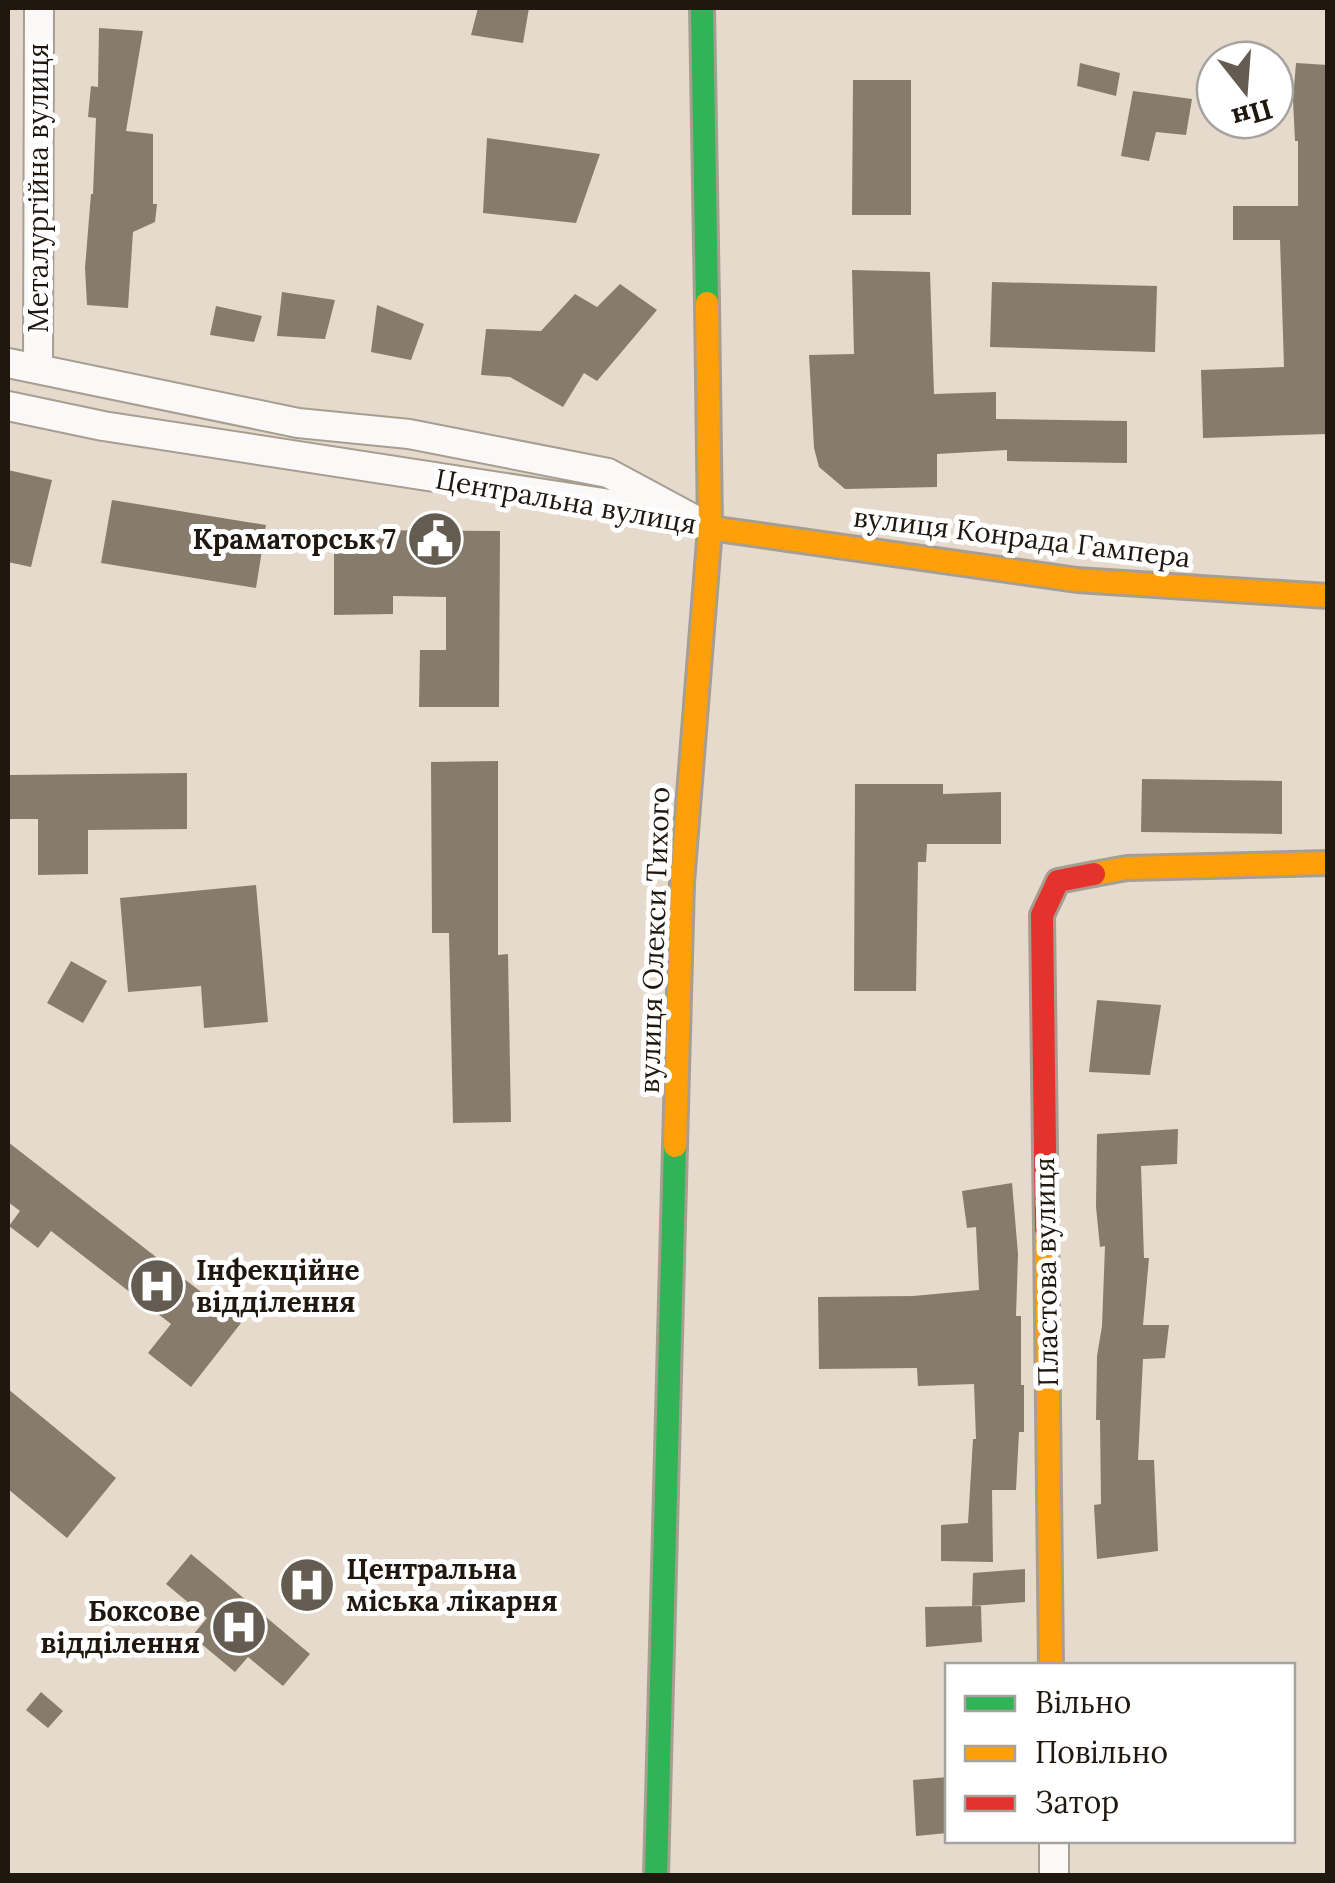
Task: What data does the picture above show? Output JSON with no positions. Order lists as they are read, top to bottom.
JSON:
{
  "streets": {
    "main road": ["вулиця Конрада Гампера", "вулиця Олекси Тихого", "Пластова вулиця"],
    "street": ["Металургійна вулиця", "Центральна вулиця"]
  },
  "crossings": [
    ["Металургійна вулиця", "Центральна вулиця"],
    ["Центральна вулиця", "вулиця Конрада Гампера"],
    ["Центральна вулиця", "вулиця Олекси Тихого"],
    ["вулиця Конрада Гампера", "вулиця Олекси Тихого"]
  ],
  "places": {
    "public building": ["Краматорськ 7"],
    "hospital": ["Інфекційне відділення", "Центральна міська лікарня", "Боксове відділення"]
  },
  "legend": ["Вільно", "Повільно", "Затор"],
  "north": "bottom"
}
